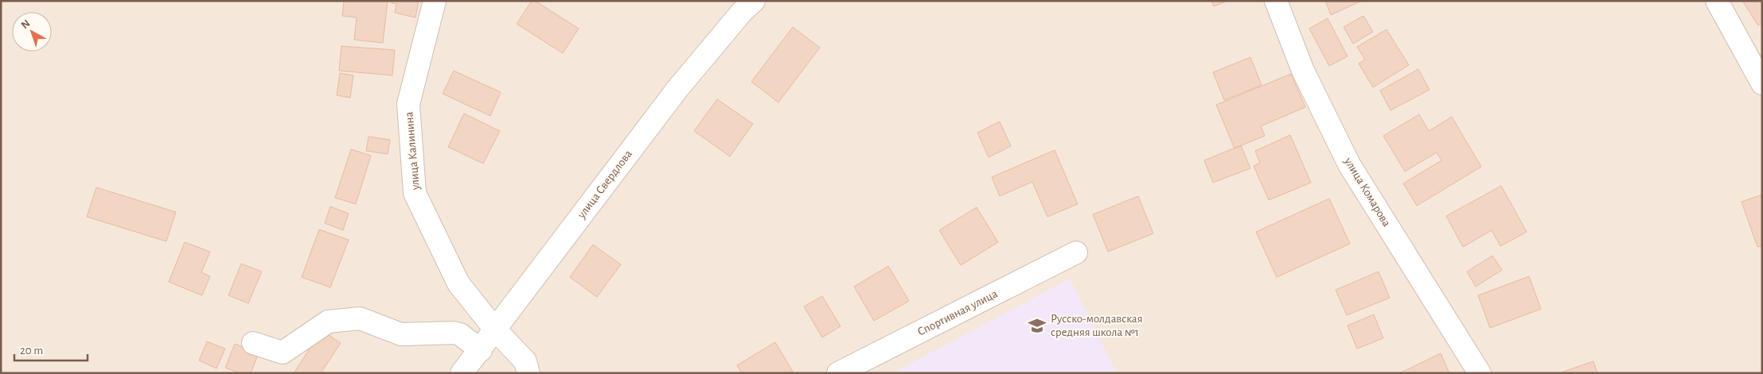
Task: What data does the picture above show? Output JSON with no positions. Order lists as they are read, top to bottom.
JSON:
{
  "streets": {
    "street": [
      "улица Калинина",
      "улица Свердлова",
      "улица Комарова",
      "Спортивная улица"
    ]
  },
  "crossings": [
    ["улица Калинина", "улица Свердлова"]
  ],
  "places": {
    "school or university": ["Русско-молдавская средняя школа №1"]
  },
  "scale_bar": "20 m",
  "north": "top left"
}
